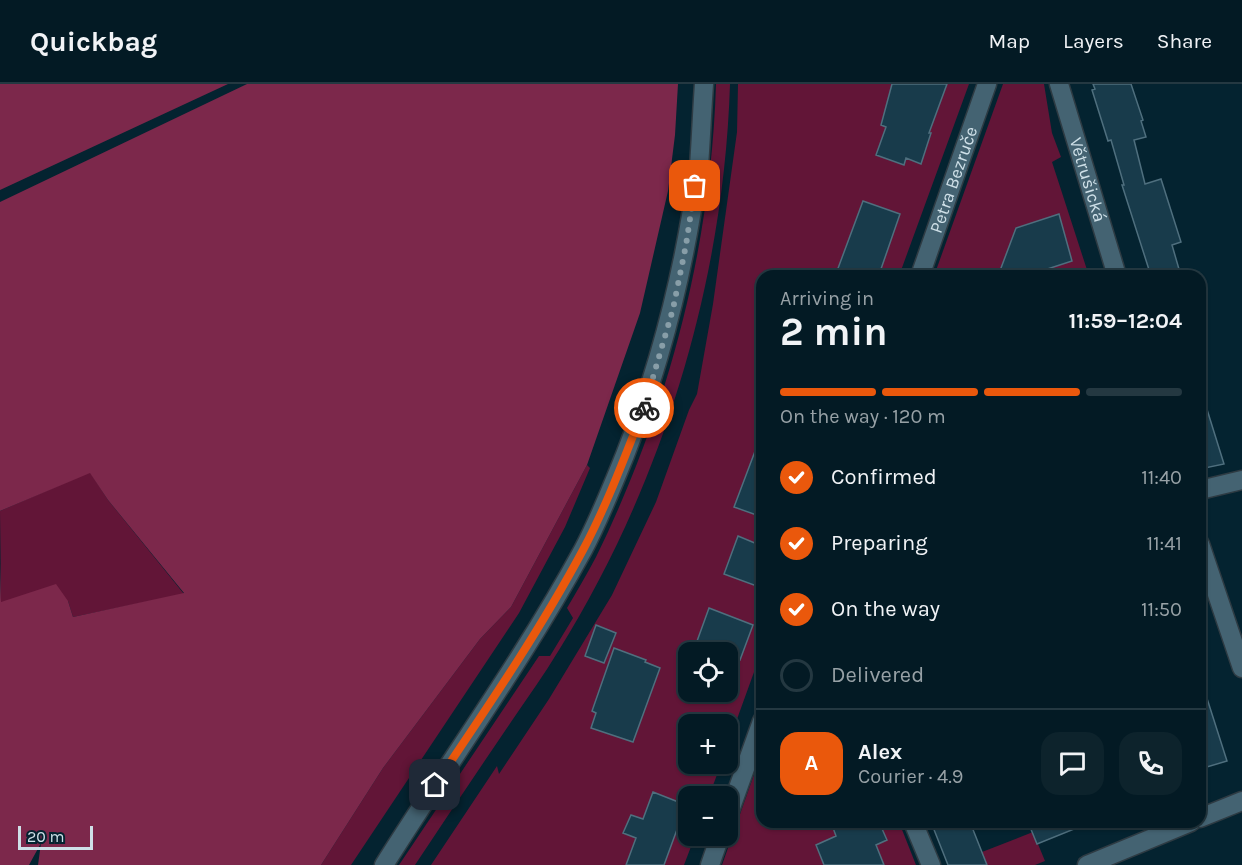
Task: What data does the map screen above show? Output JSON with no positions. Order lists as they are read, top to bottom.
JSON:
{
  "streets": {
    "street": ["Petra Bezruče", "Větrušická"]
  },
  "scale_bar": "20 m",
  "page": {
    "header": "Quickbag",
    "nav": ["Map", "Layers", "Share"],
    "heading": ["2 min", "Arriving in", "11:59–12:04"],
    "panel": ["Alex", "Courier · 4.9"],
    "bar": "On the way · 120 m",
    "list": [
      ["Confirmed", "11:40"],
      ["Preparing", "11:41"],
      ["On the way", "11:50"],
      "Delivered"
    ],
    "map_buttons": ["+", "−"],
    "round": "A",
    "scale": "20 m"
  }
}
